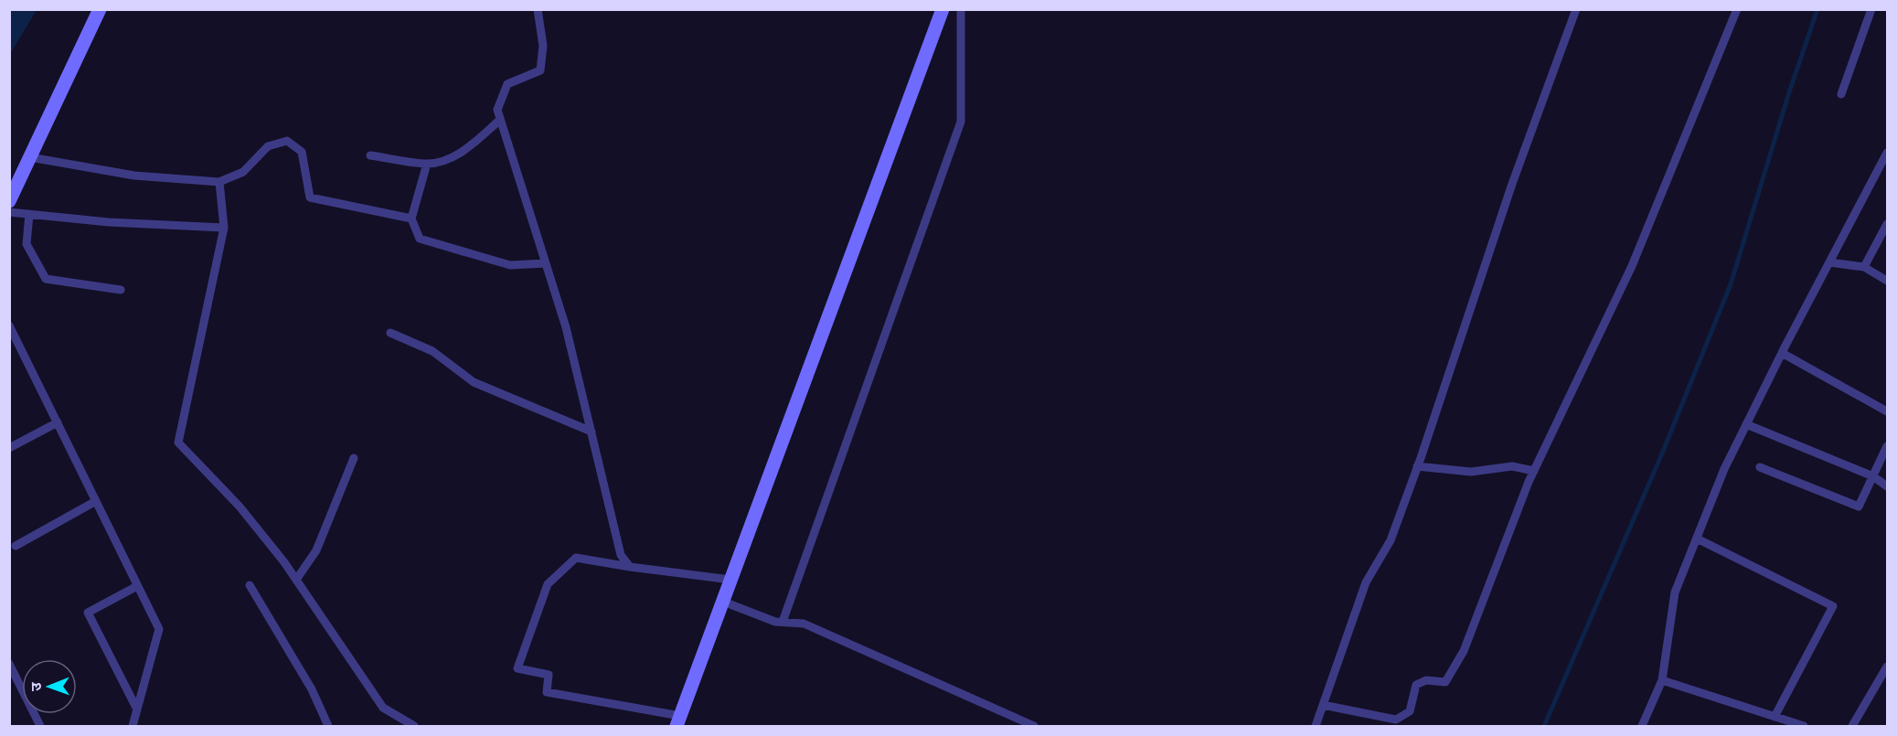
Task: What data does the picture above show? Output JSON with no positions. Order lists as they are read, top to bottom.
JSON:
{
  "north": "left"
}
